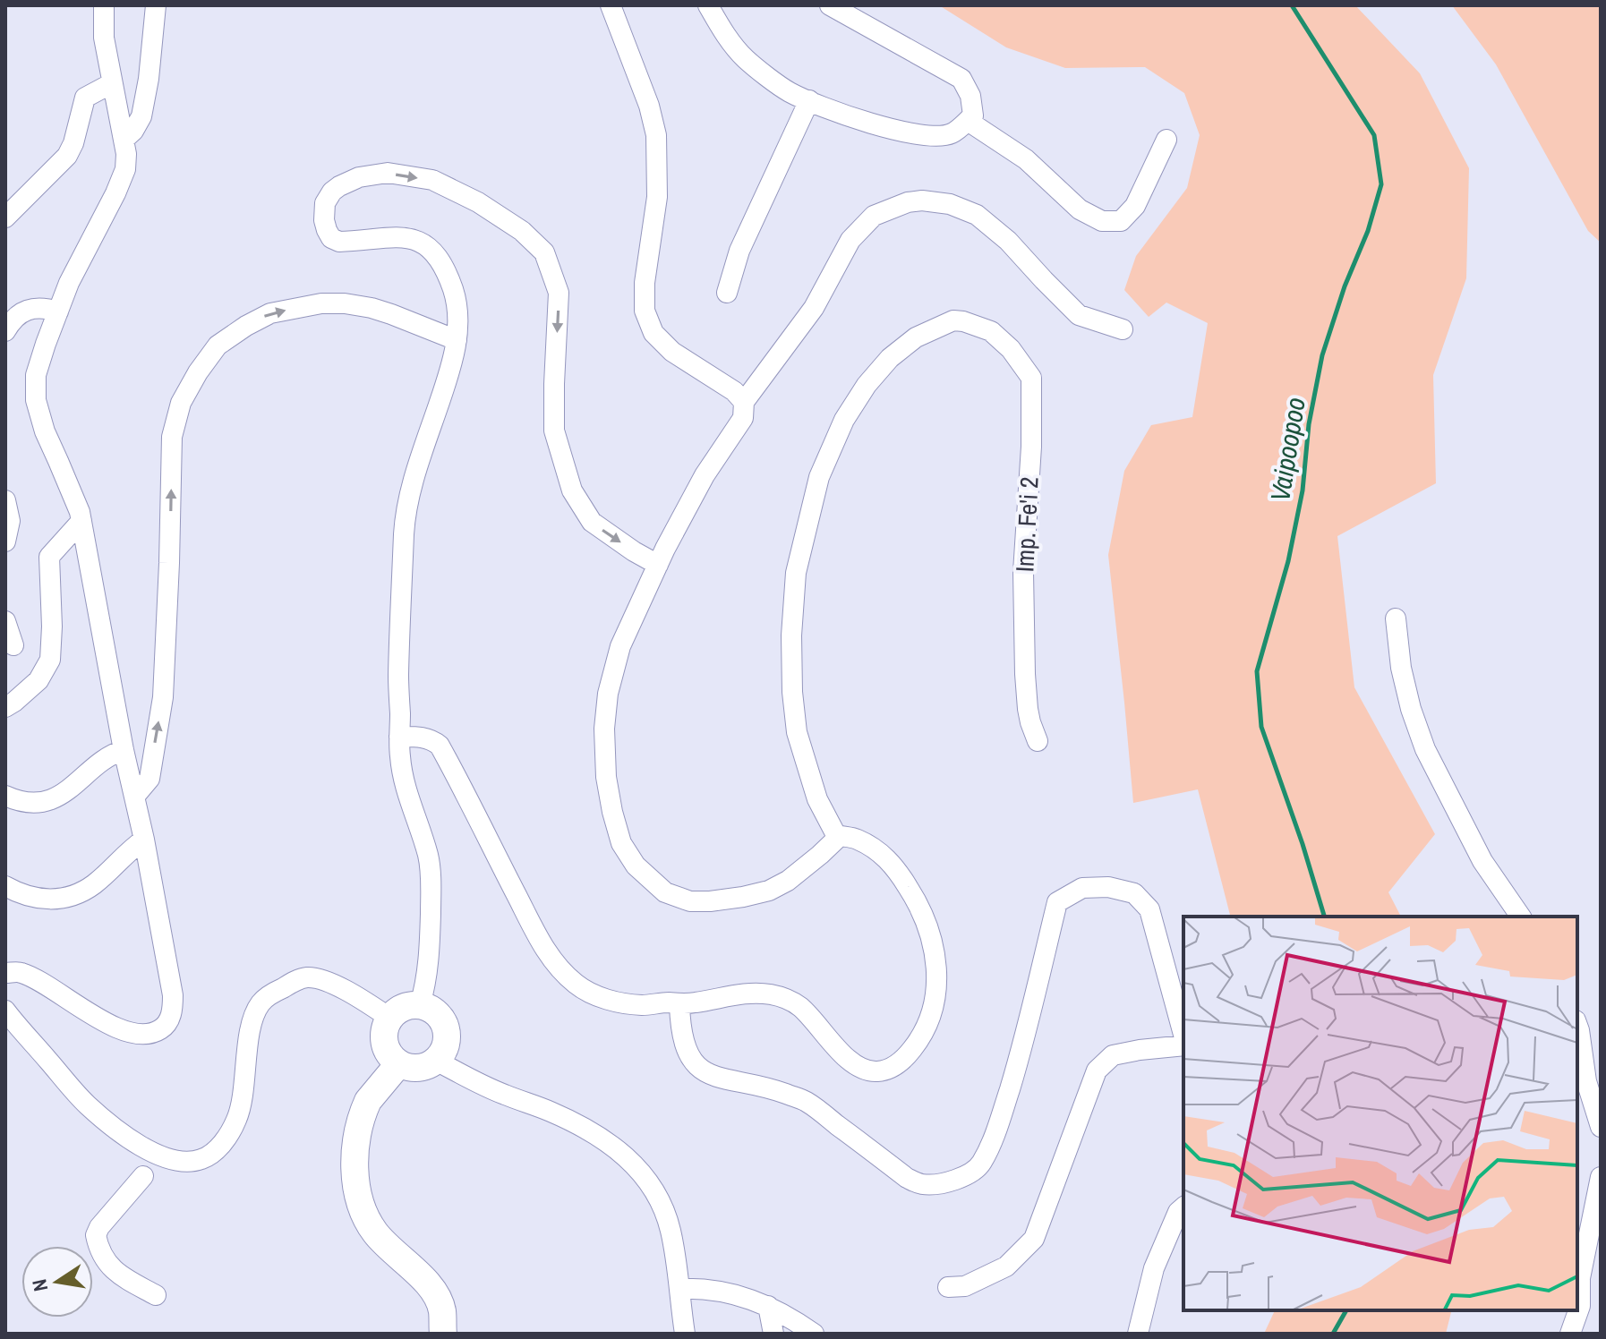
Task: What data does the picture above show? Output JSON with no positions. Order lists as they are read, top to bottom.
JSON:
{
  "streets": {
    "street": ["Imp. Fe'i 2"]
  },
  "water": ["Vaipoopoo"],
  "north": "left"
}
